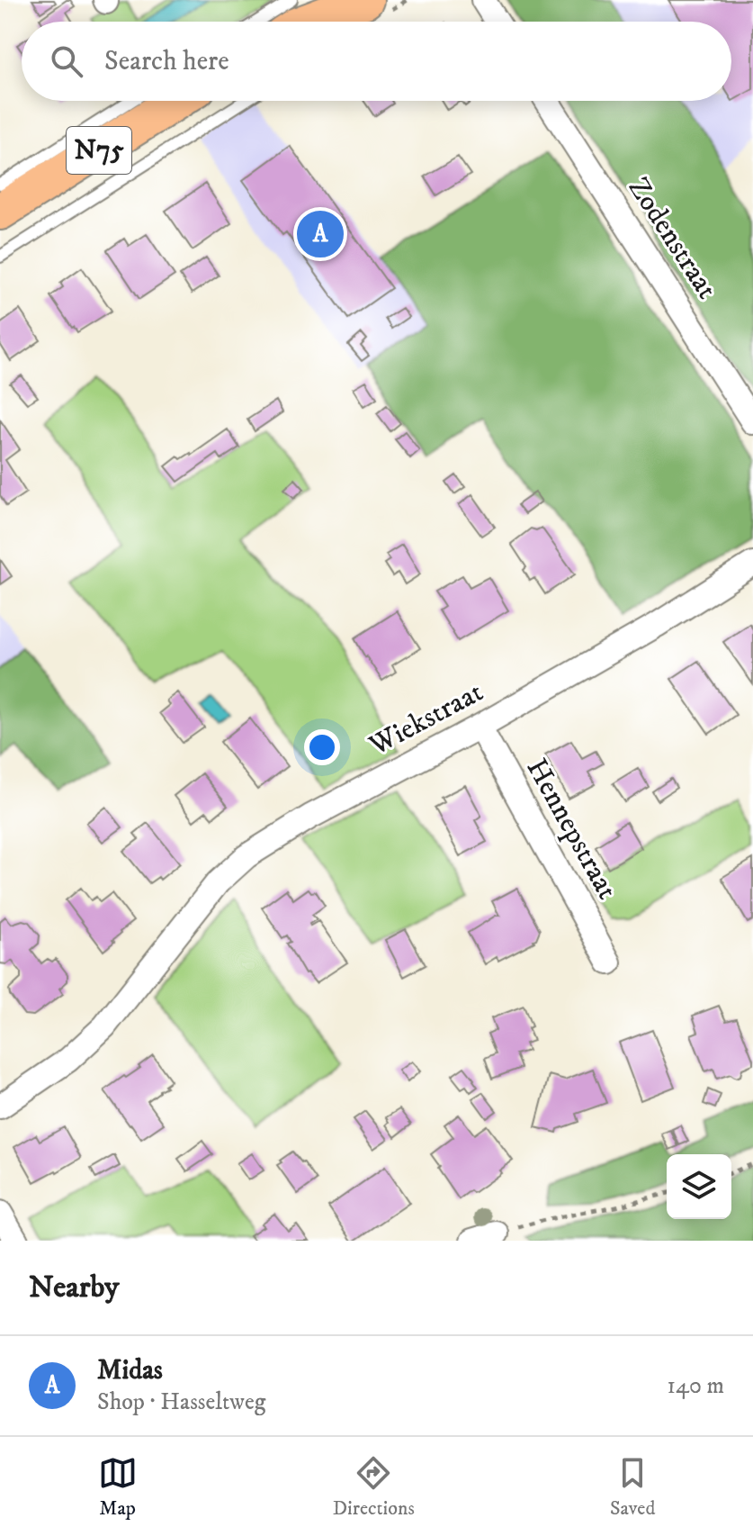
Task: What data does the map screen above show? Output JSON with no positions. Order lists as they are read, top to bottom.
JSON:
{
  "streets": {
    "main road": ["N75"],
    "street": ["Zodenstraat", "Wiekstraat", "Hennepstraat"]
  },
  "crossings": [
    ["Wiekstraat", "Hennepstraat"]
  ],
  "page": {
    "search": "Search here",
    "pins": "A",
    "heading": "Nearby",
    "list": [
      {
        "mark": "A",
        "name": "Midas",
        "note": "Shop · Hasseltweg",
        "value": "140 m"
      }
    ],
    "nav": ["Map", "Directions", "Saved"]
  }
}
